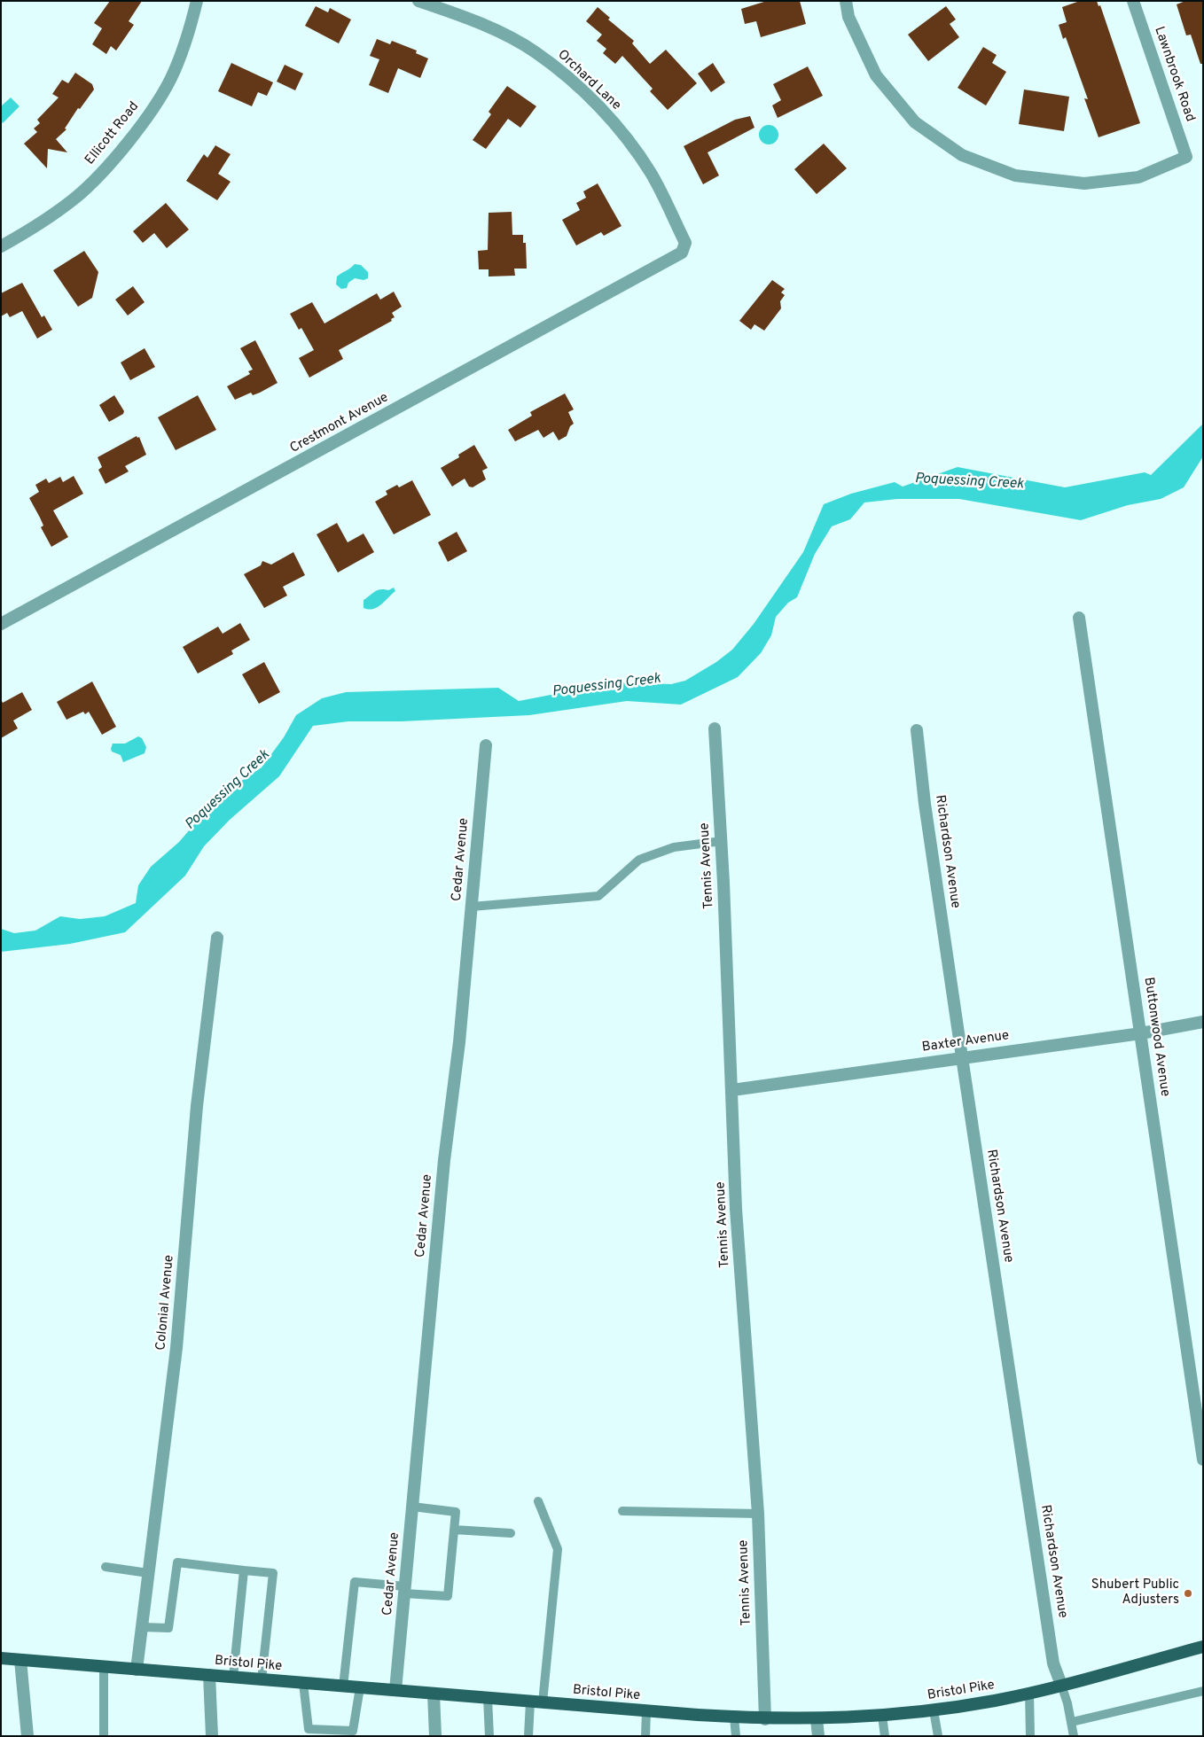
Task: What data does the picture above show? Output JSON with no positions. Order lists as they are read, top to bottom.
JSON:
{
  "streets": {
    "main road": ["Bristol Pike"],
    "street": [
      "Lawnbrook Road",
      "Orchard Lane",
      "Ellicott Road",
      "Crestmont Avenue",
      "Richardson Avenue",
      "Cedar Avenue",
      "Tennis Avenue",
      "Buttonwood Avenue",
      "Baxter Avenue",
      "Colonial Avenue"
    ]
  },
  "crossings": [
    ["Orchard Lane", "Crestmont Avenue"],
    ["Richardson Avenue", "Baxter Avenue"],
    ["Richardson Avenue", "Bristol Pike"],
    ["Cedar Avenue", "Bristol Pike"],
    ["Tennis Avenue", "Baxter Avenue"],
    ["Tennis Avenue", "Bristol Pike"],
    ["Buttonwood Avenue", "Baxter Avenue"],
    ["Colonial Avenue", "Bristol Pike"]
  ],
  "water": ["Poquessing Creek"],
  "places": ["Shubert Public Adjusters"]
}
